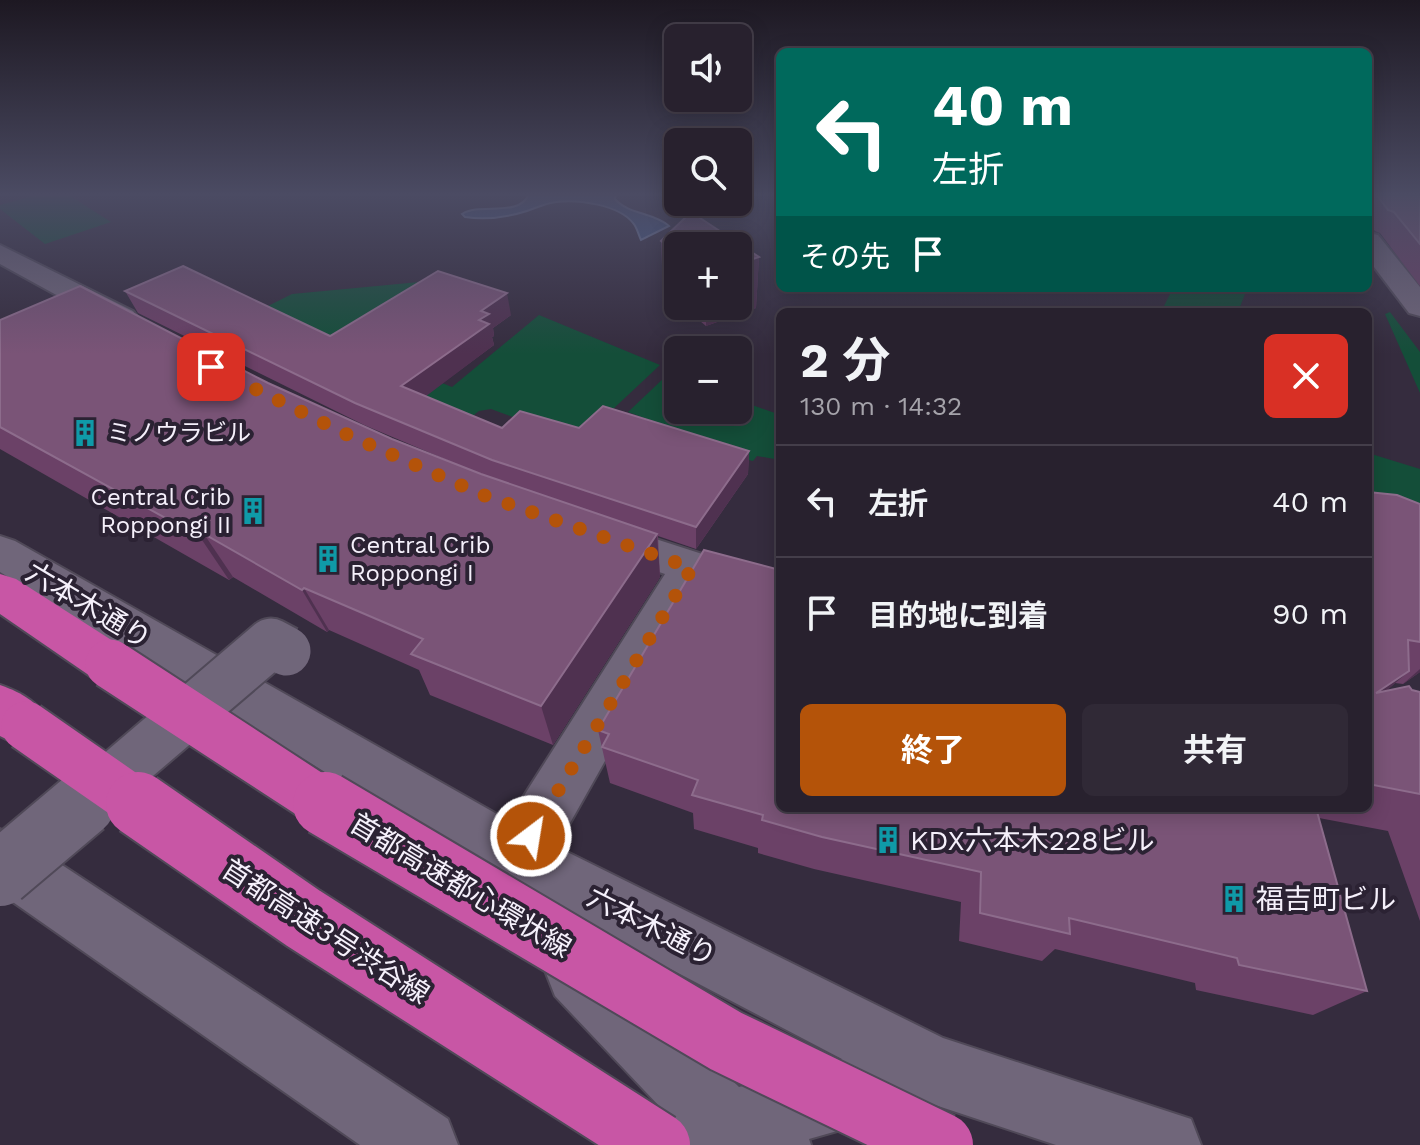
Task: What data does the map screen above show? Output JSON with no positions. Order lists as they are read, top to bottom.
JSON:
{
  "streets": {
    "highway": ["首都高速都心環状線", "首都高速3号渋谷線"],
    "main road": ["六本木通り"]
  },
  "places": {
    "building": [
      "ミノウラビル",
      "Central Crib Roppongi II",
      "Central Crib Roppongi I",
      "KDX六本木228ビル",
      "福吉町ビル"
    ]
  },
  "page": {
    "map_buttons": ["+", "−"],
    "turn": ["40 m", "左折"],
    "then": "その先",
    "heading": ["2 分", "130 m · 14:32"],
    "list": [
      {
        "name": "左折",
        "value": "40 m"
      },
      {
        "name": "目的地に到着",
        "value": "90 m"
      }
    ],
    "buttons": ["終了", "共有"]
  }
}
